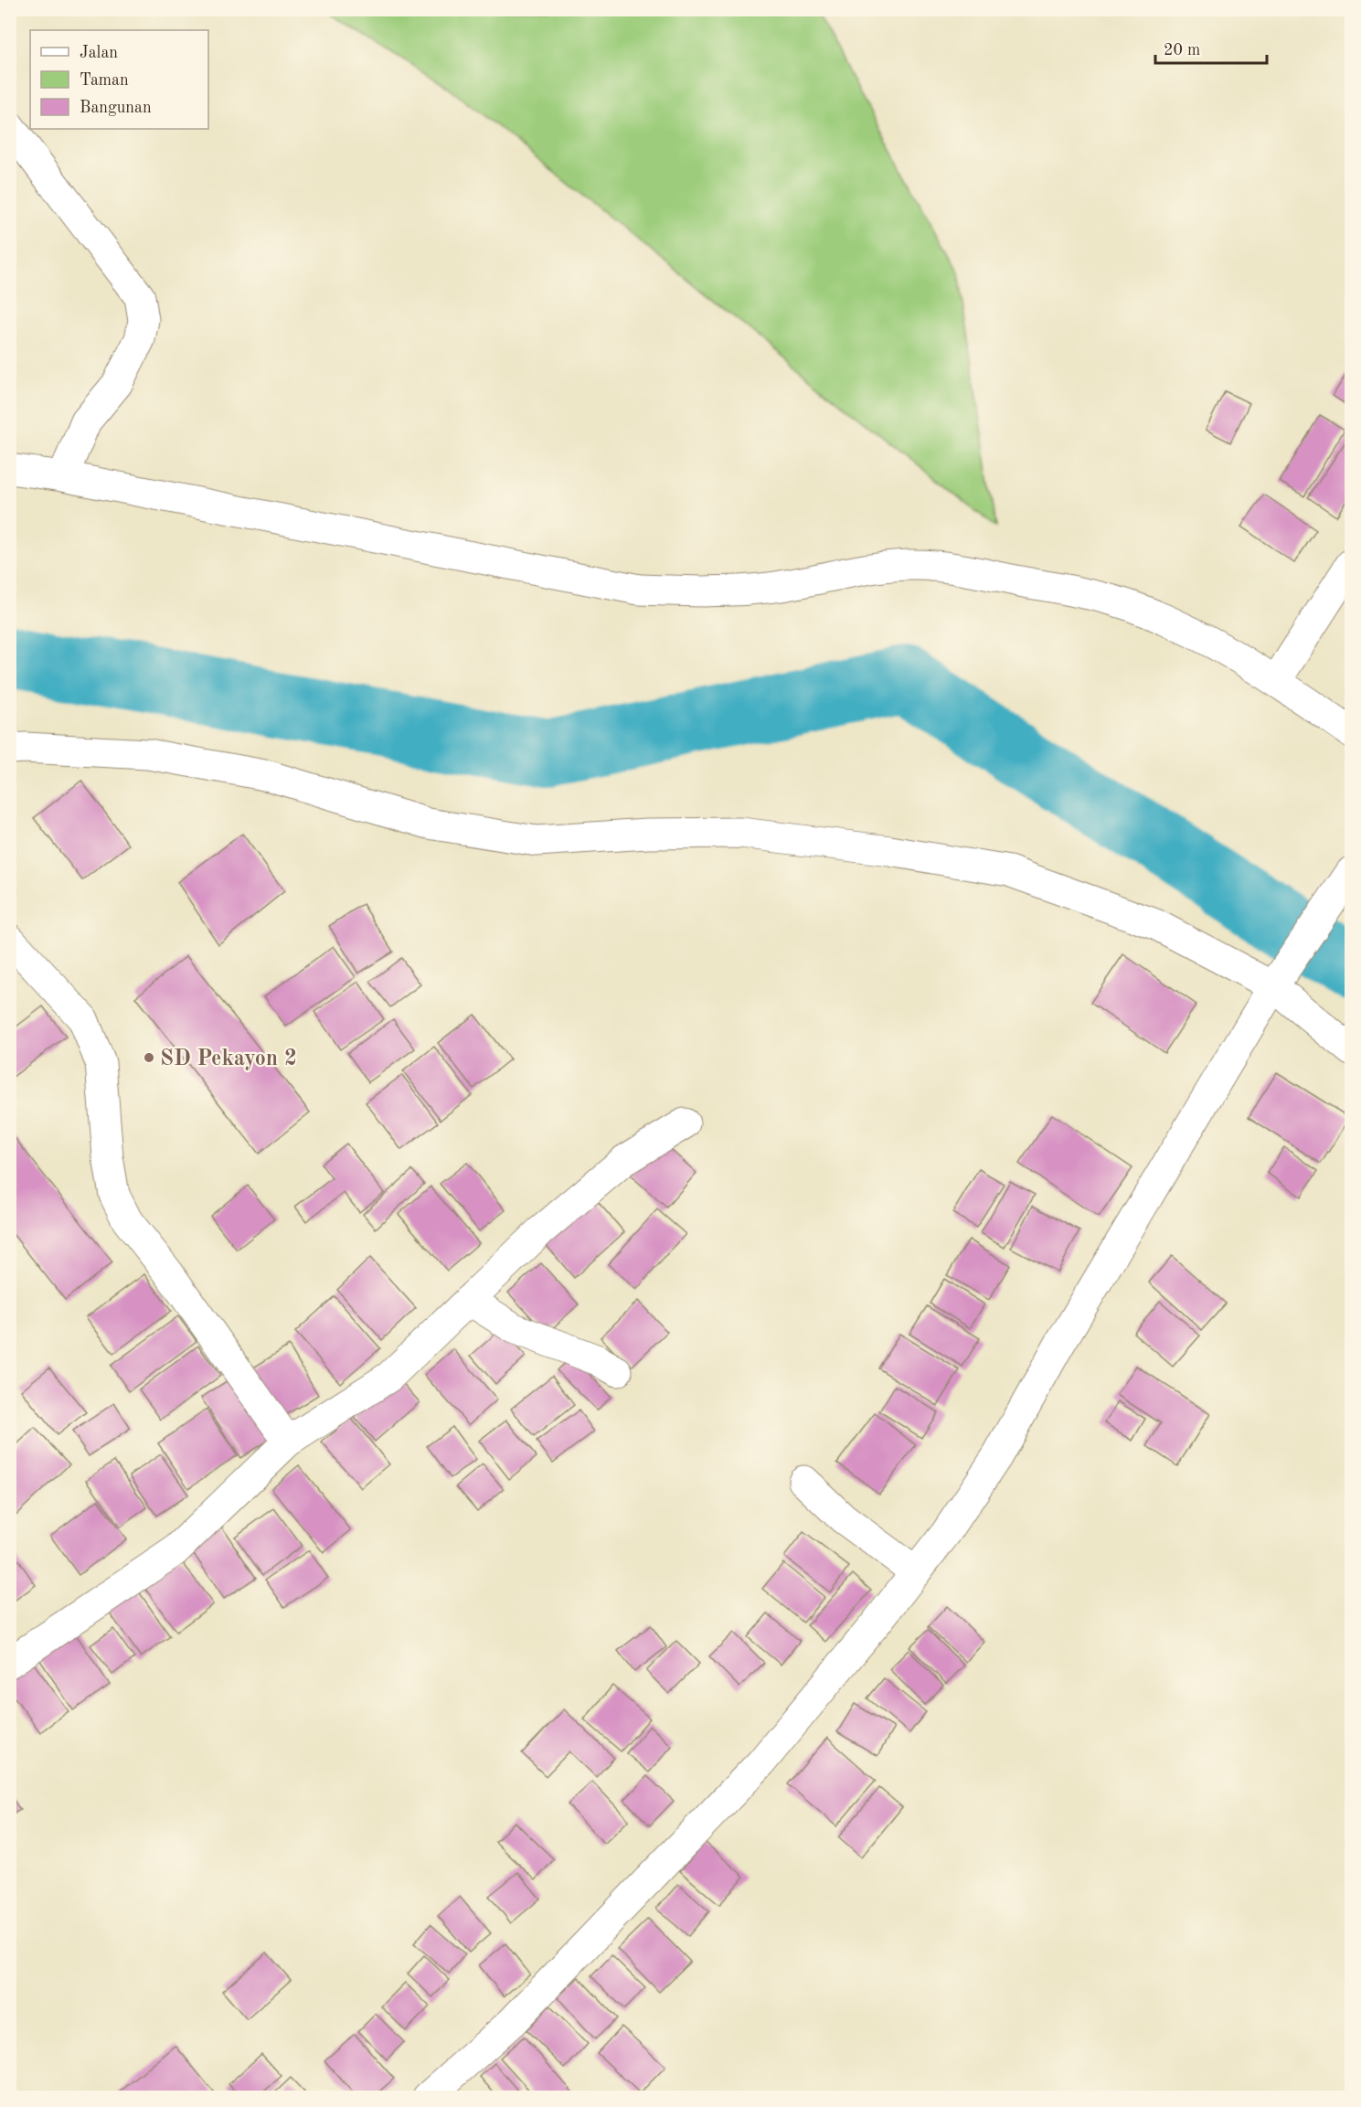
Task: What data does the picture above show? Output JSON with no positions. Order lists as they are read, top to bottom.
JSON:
{
  "places": ["SD Pekayon 2"],
  "legend": ["Jalan", "Taman", "Bangunan"],
  "scale_bar": "20 m"
}
